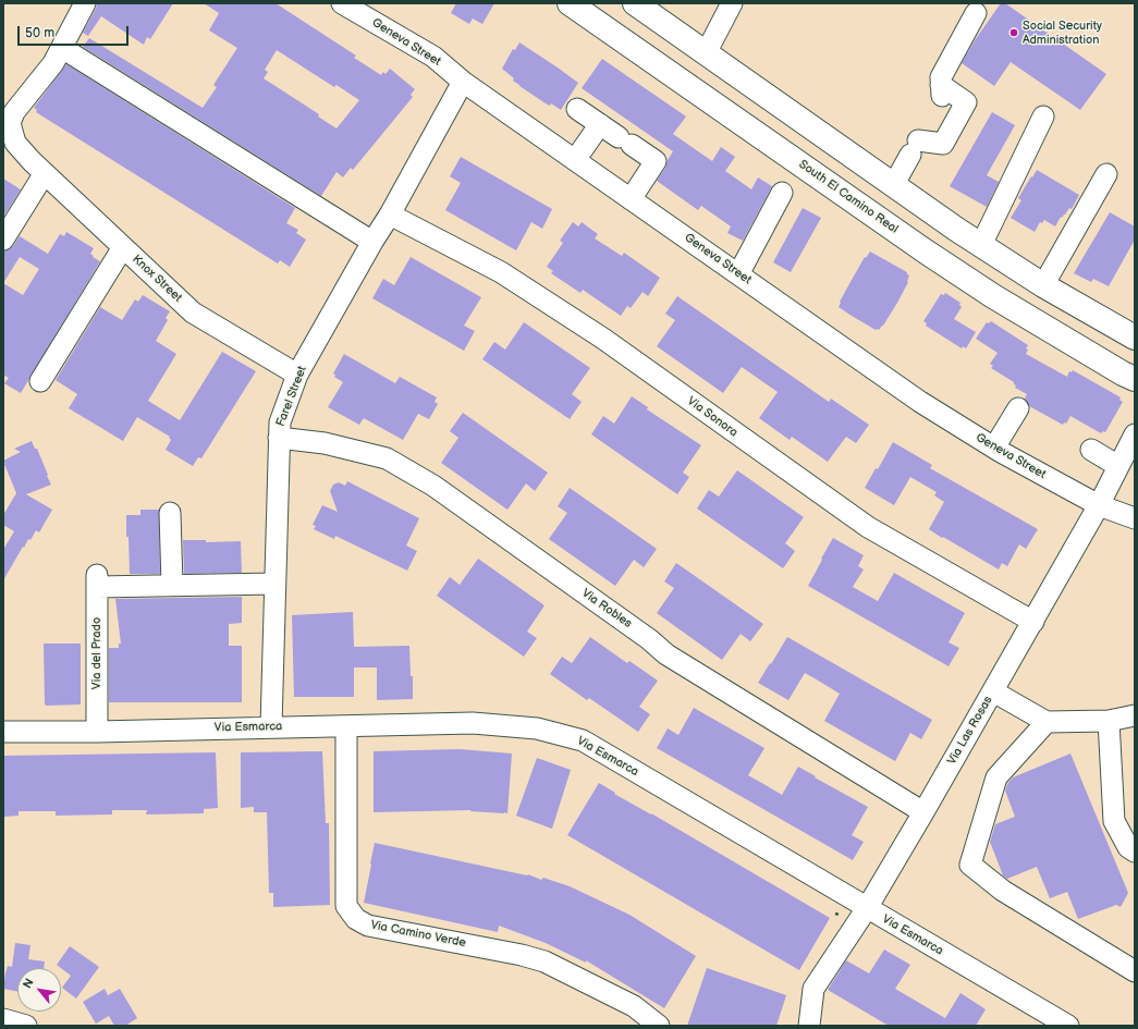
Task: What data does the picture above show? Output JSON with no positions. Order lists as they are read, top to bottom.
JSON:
{
  "streets": {
    "main road": ["South El Camino Real"],
    "street": [
      "Geneva Street",
      "Knox Street",
      "Farel Street",
      "Via Sonora",
      "Via Robles",
      "Via del Prado",
      "Via Esmarca",
      "Via Las Rosas",
      "Via Camino Verde"
    ]
  },
  "crossings": [
    ["Geneva Street", "Farel Street"],
    ["Geneva Street", "Via Las Rosas"],
    ["Knox Street", "Farel Street"],
    ["Farel Street", "Via Sonora"],
    ["Farel Street", "Via Robles"],
    ["Farel Street", "Via Esmarca"],
    ["Via Sonora", "Via Las Rosas"],
    ["Via Robles", "Via Las Rosas"],
    ["Via del Prado", "Via Esmarca"],
    ["Via Esmarca", "Via Las Rosas"],
    ["Via Esmarca", "Via Camino Verde"]
  ],
  "places": ["Social Security Administration"],
  "scale_bar": "50 m",
  "north": "top left"
}
